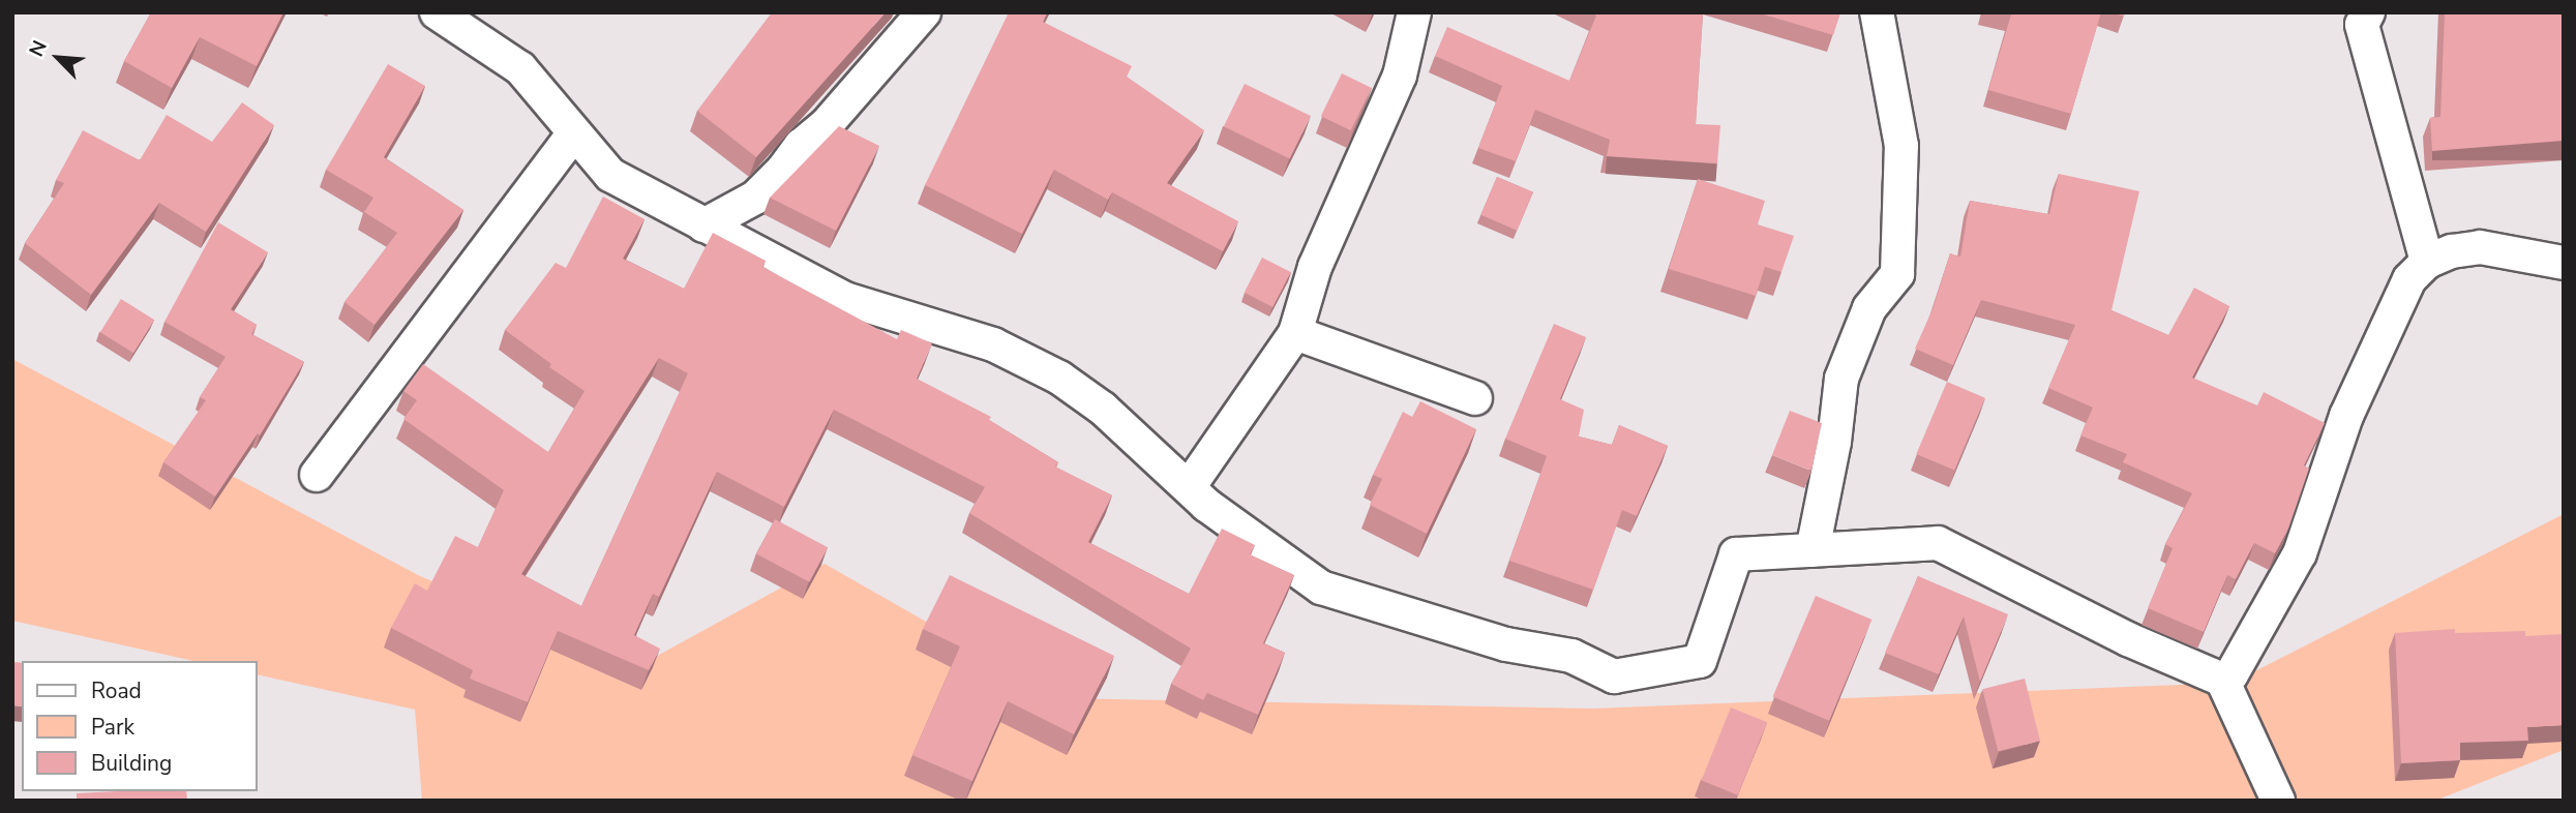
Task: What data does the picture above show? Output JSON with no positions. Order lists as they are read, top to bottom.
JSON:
{
  "legend": ["Road", "Park", "Building"],
  "north": "top left"
}
